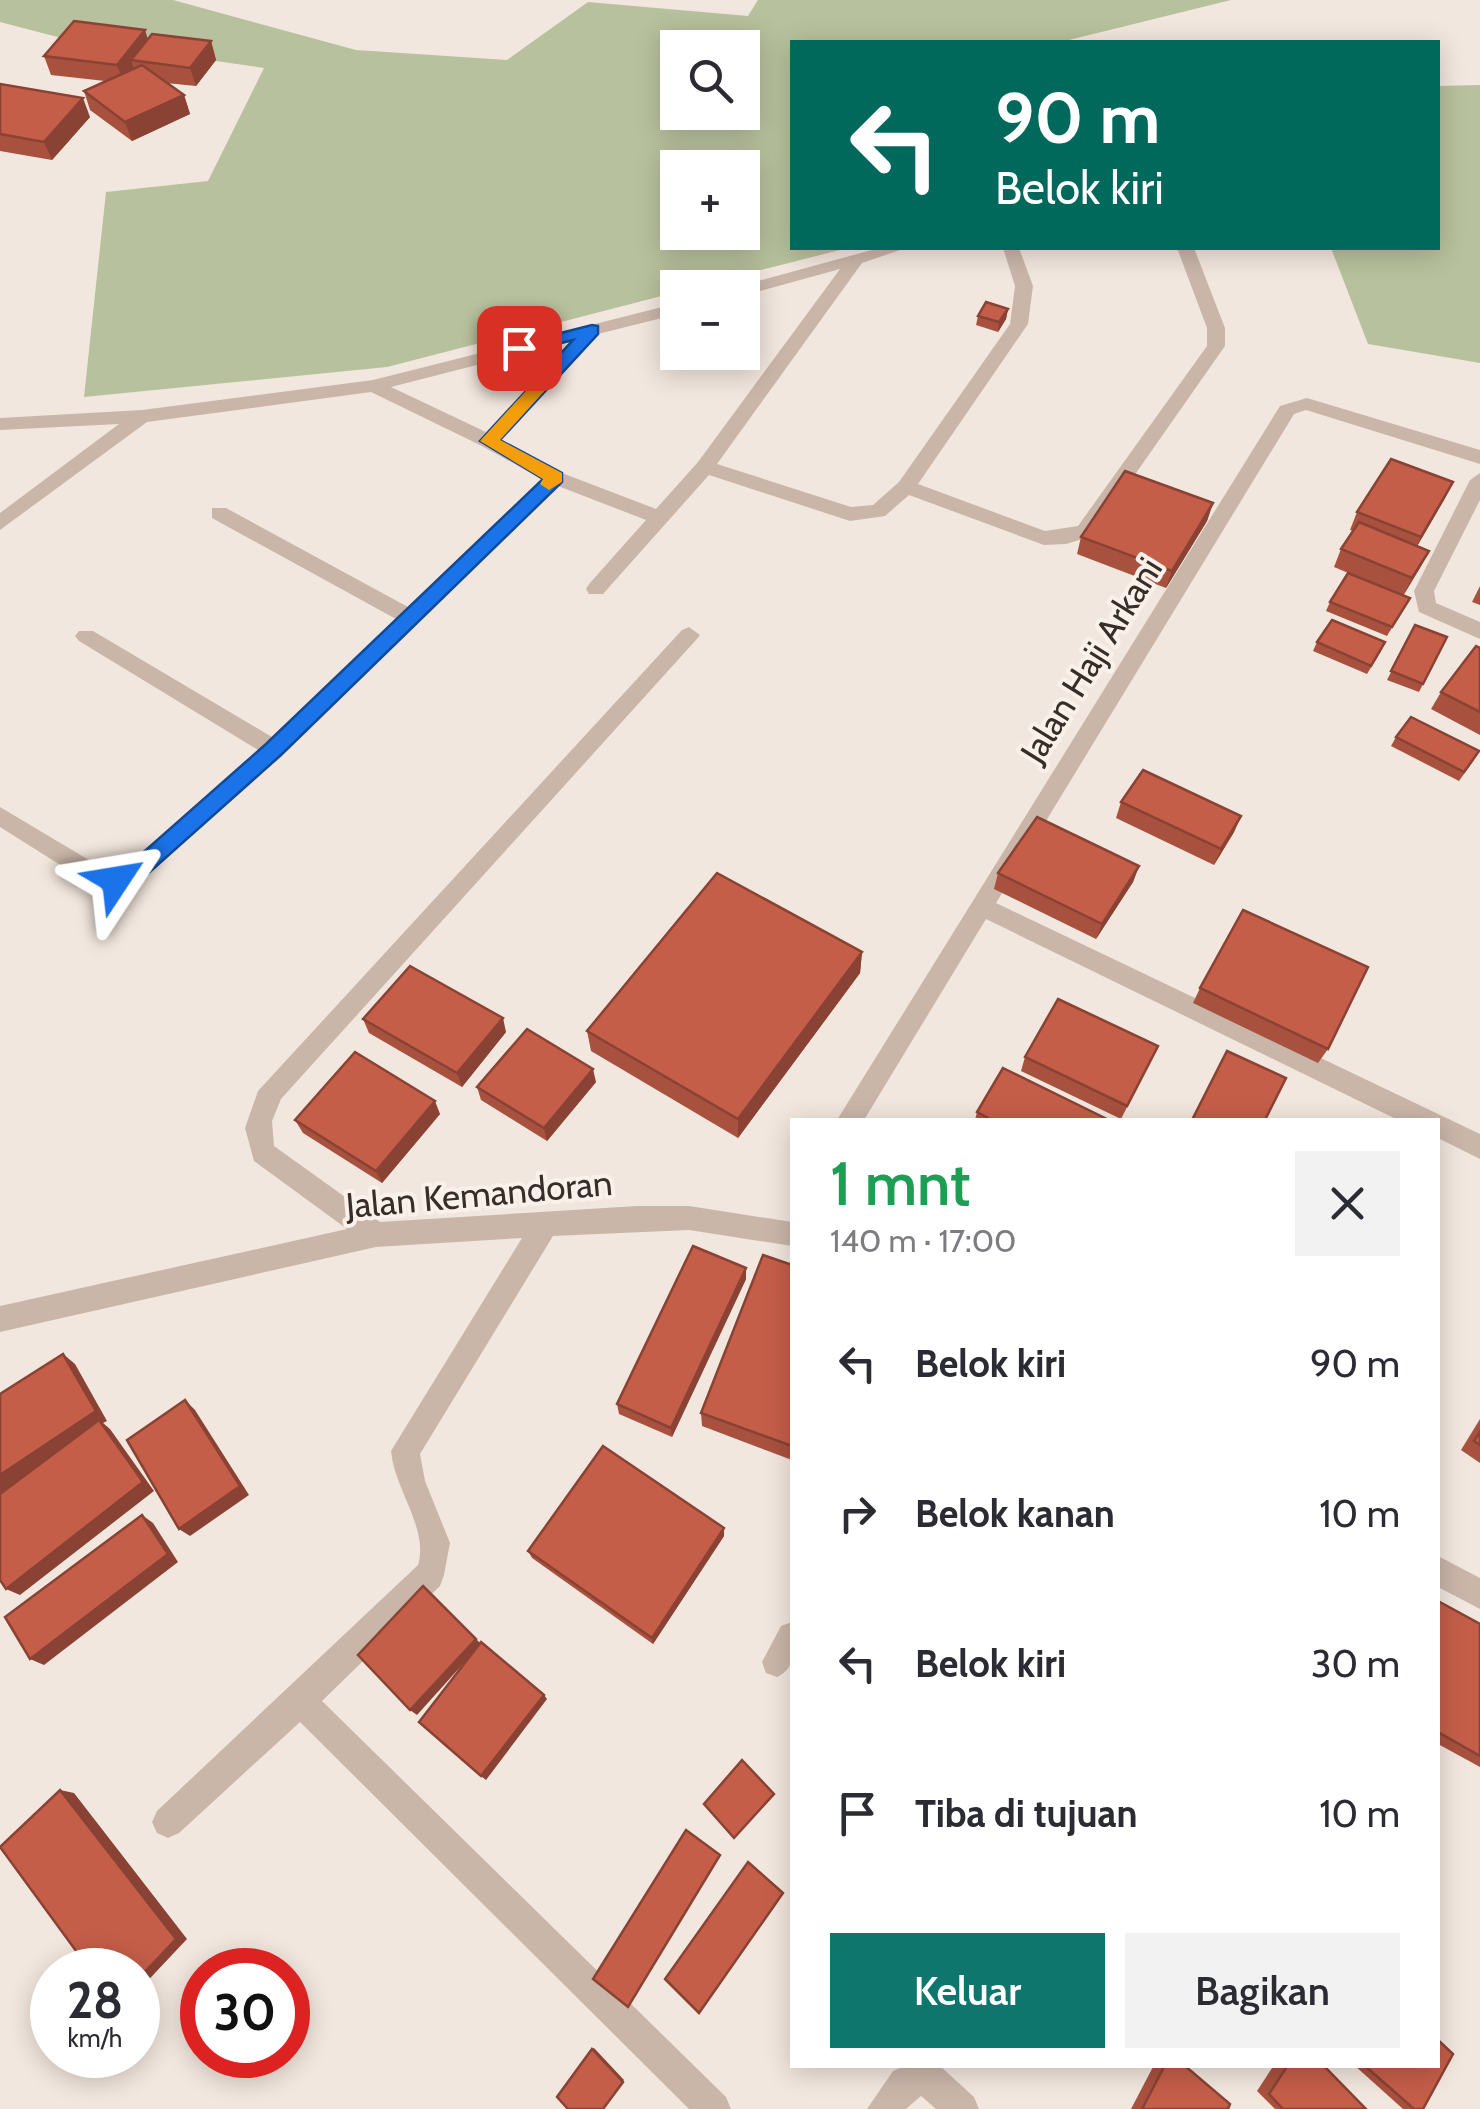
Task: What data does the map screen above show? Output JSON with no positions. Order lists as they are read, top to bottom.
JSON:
{
  "streets": {
    "street": ["Jalan Haji Arkani", "Jalan Kemandoran"]
  },
  "page": {
    "map_buttons": ["+", "−"],
    "turn": ["90 m", "Belok kiri"],
    "heading": ["1 mnt", "140 m · 17:00"],
    "list": [
      {
        "name": "Belok kiri",
        "value": "90 m"
      },
      {
        "name": "Belok kanan",
        "value": "10 m"
      },
      {
        "name": "Belok kiri",
        "value": "30 m"
      },
      {
        "name": "Tiba di tujuan",
        "value": "10 m"
      }
    ],
    "buttons": ["Keluar", "Bagikan"],
    "speed": "28 km/h",
    "limit": "30"
  }
}
